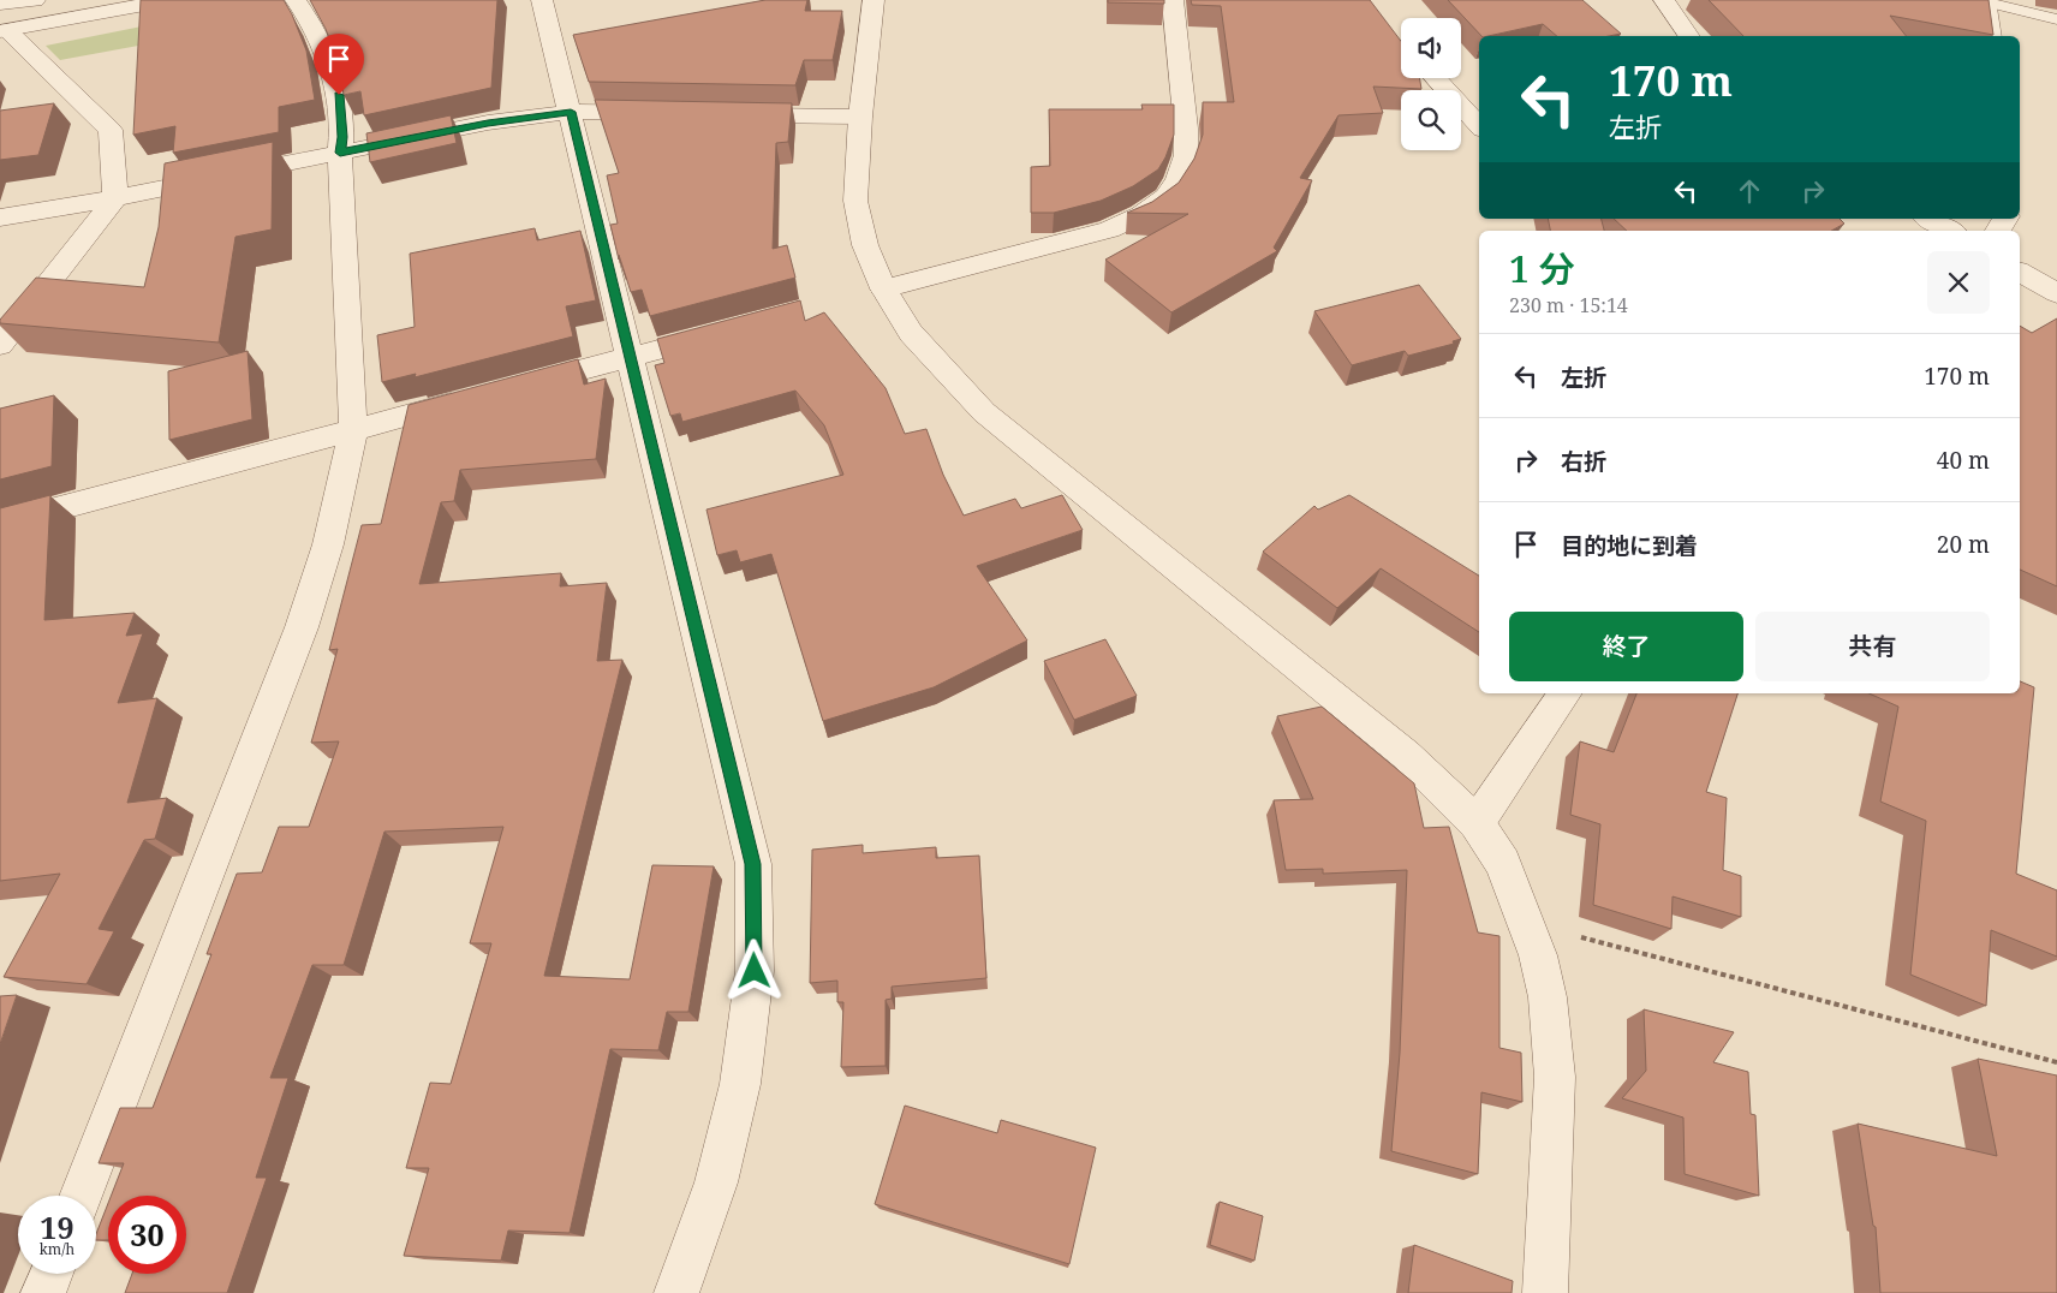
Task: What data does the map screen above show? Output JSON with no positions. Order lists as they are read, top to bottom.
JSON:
{
  "page": {
    "turn": ["170 m", "左折"],
    "heading": ["1 分", "230 m · 15:14"],
    "list": [
      {
        "name": "左折",
        "value": "170 m"
      },
      {
        "name": "右折",
        "value": "40 m"
      },
      {
        "name": "目的地に到着",
        "value": "20 m"
      }
    ],
    "buttons": ["終了", "共有"],
    "speed": "19 km/h",
    "limit": "30"
  }
}
